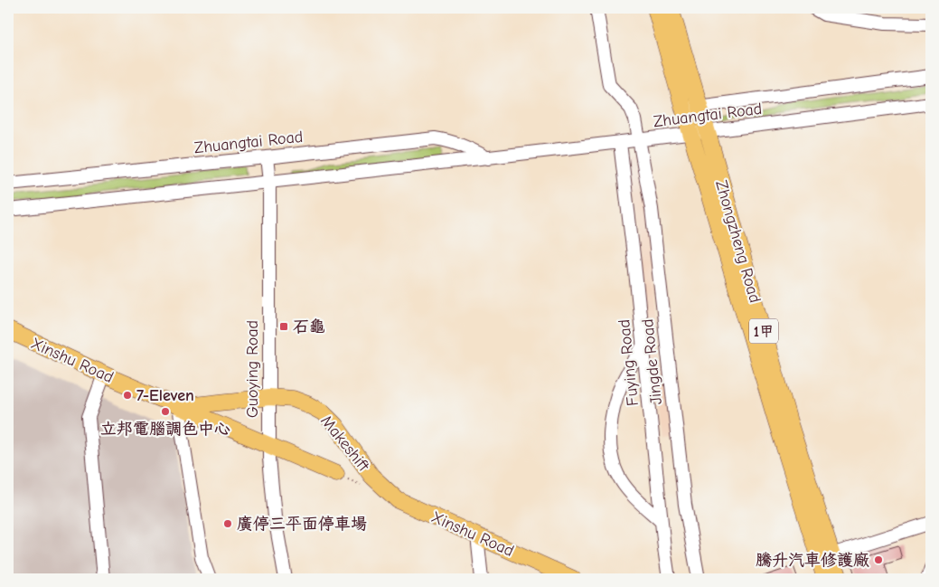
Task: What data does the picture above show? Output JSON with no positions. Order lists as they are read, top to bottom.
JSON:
{
  "streets": {
    "main road": [
      "Zhongzheng Road",
      "1甲",
      "Xinshu Road",
      "Makeshift"
    ],
    "street": [
      "Zhuangtai Road",
      "Jingde Road",
      "Fuying Road",
      "Guoying Road"
    ]
  },
  "crossings": [
    ["Zhuangtai Road", "Zhongzheng Road"],
    ["Zhuangtai Road", "Jingde Road"],
    ["Zhuangtai Road", "Fuying Road"],
    ["Zhuangtai Road", "Guoying Road"],
    ["Xinshu Road", "Guoying Road"],
    ["Xinshu Road", "Makeshift"],
    ["Guoying Road", "Makeshift"]
  ],
  "places": {
    "transit": ["石龜"],
    "other": [
      "7-Eleven",
      "立邦電腦調色中心",
      "廣停三平面停車場",
      "騰升汽車修護廠"
    ]
  }
}
